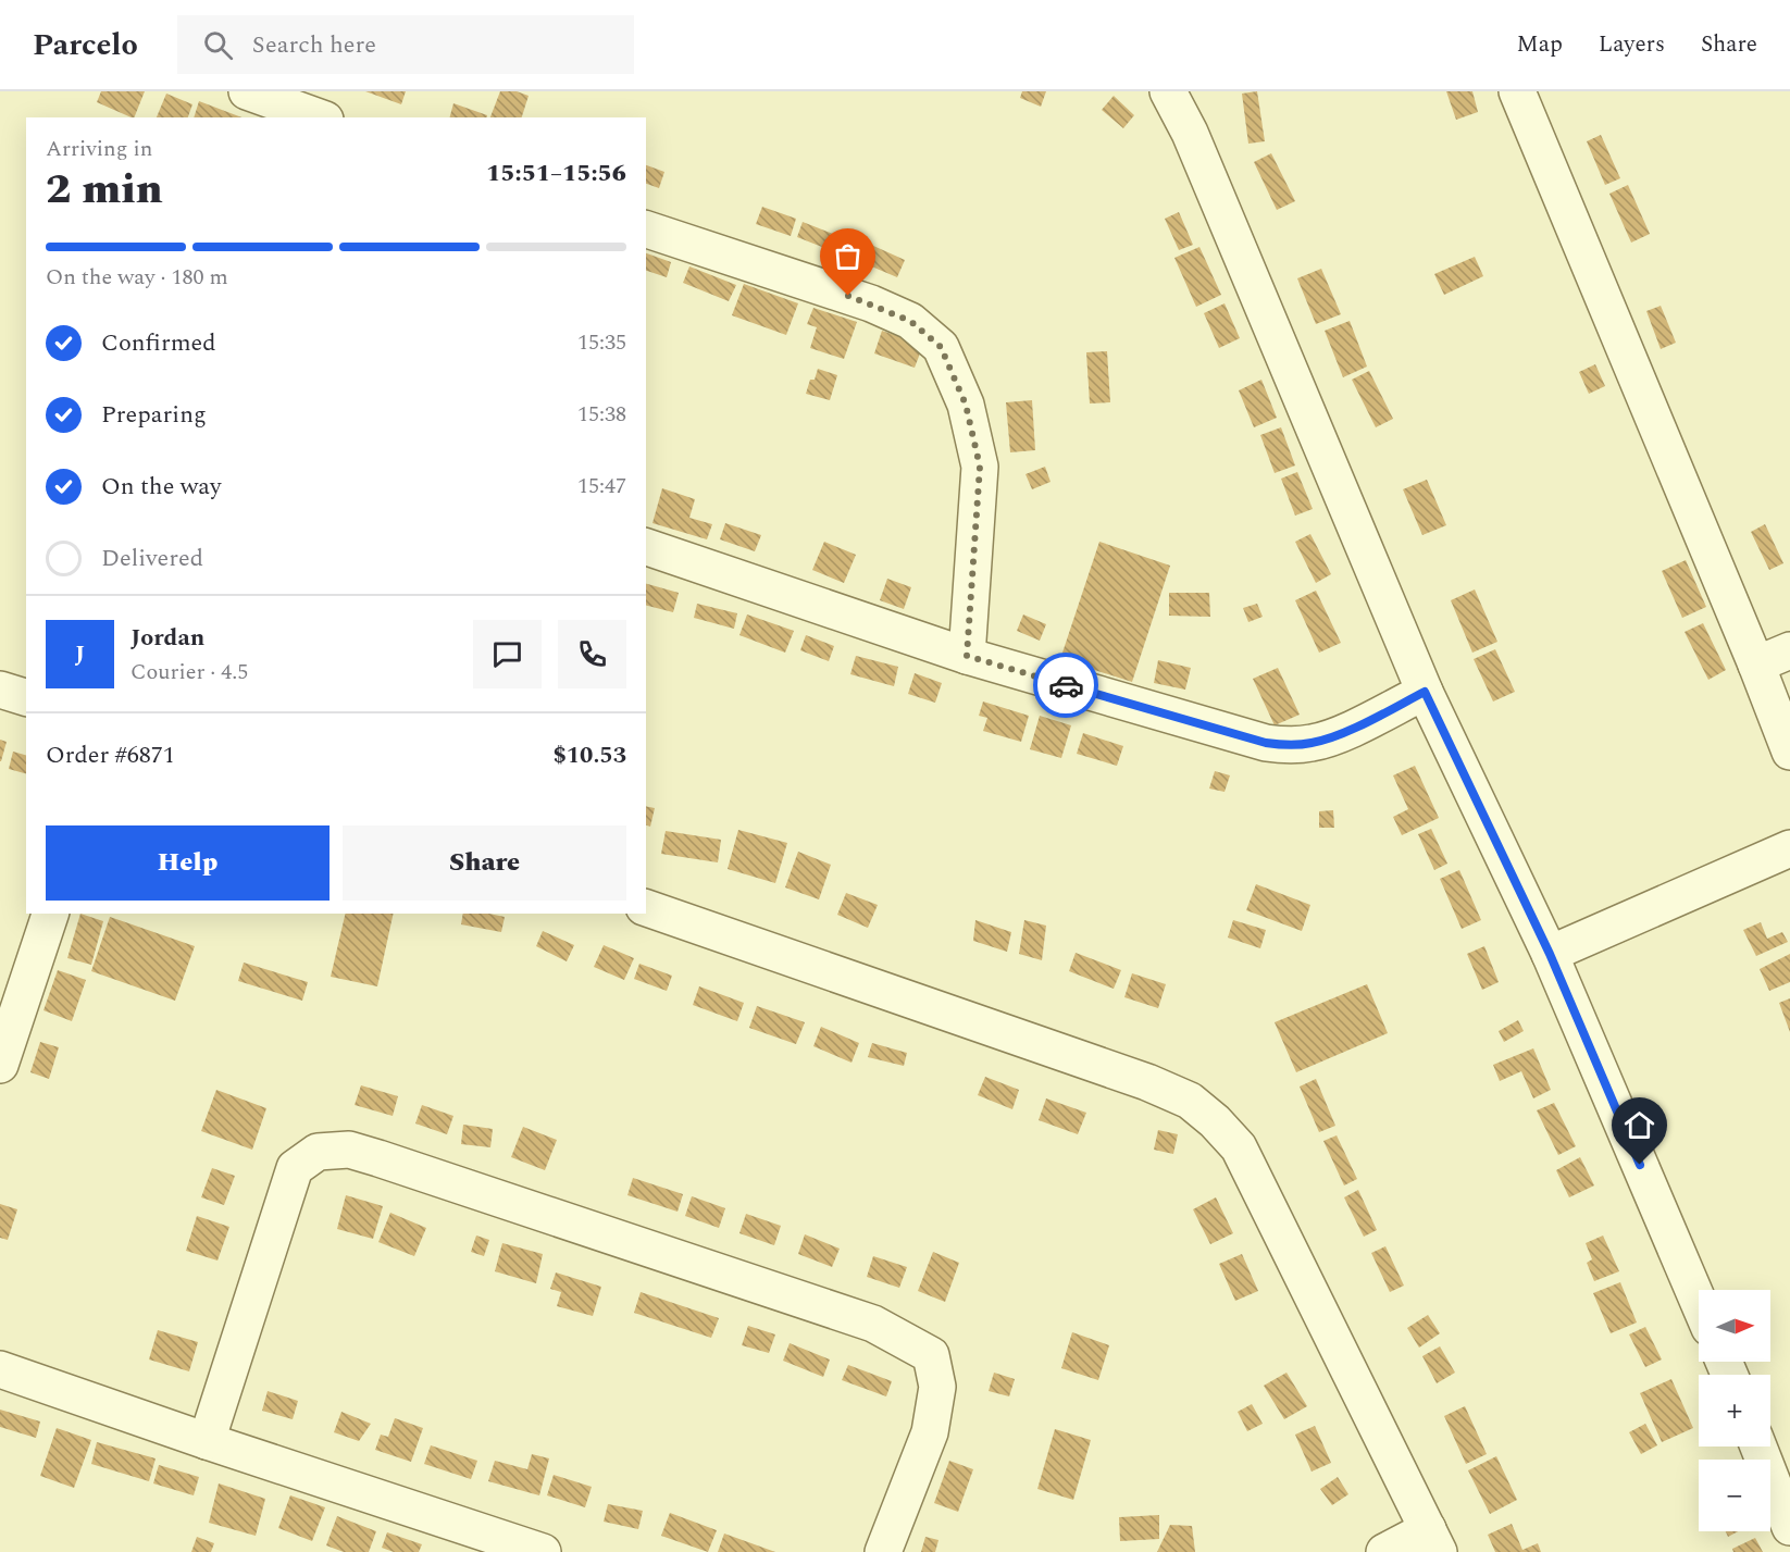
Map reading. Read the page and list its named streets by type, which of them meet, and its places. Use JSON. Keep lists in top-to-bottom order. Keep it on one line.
{"north":"right","page":{"header":"Parcelo","search":"Search here","nav":["Map","Layers","Share"],"heading":["2 min","Arriving in","15:51–15:56"],"panel":["Jordan","Courier · 4.5","Order #6871","$10.53"],"bar":"On the way · 180 m","list":[["Confirmed","15:35"],["Preparing","15:38"],["On the way","15:47"],"Delivered"],"round":"J","buttons":["Help","Share"],"map_buttons":["+","−"]}}
